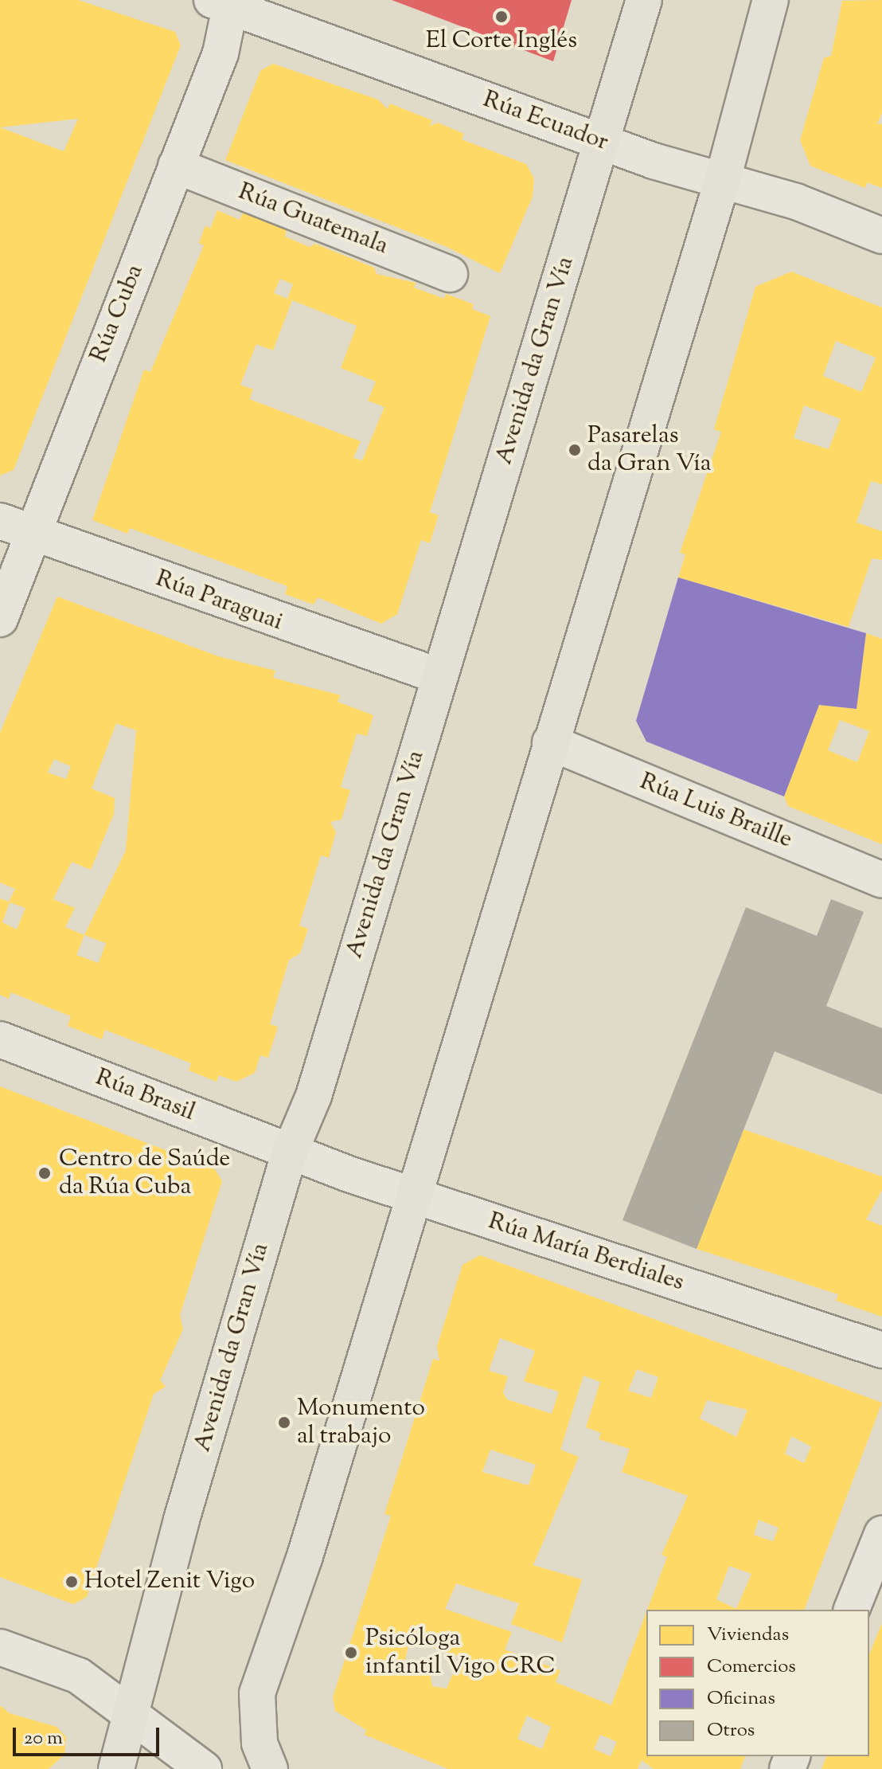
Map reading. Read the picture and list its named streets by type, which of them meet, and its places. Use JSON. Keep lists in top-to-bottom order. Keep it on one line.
{"streets":{"main road":["Avenida da Gran Vía"],"street":["Rúa Ecuador","Rúa Guatemala","Rúa Cuba","Rúa Paraguai","Rúa Luis Braille","Rúa Brasil","Rúa María Berdiales"]},"crossings":[["Rúa Ecuador","Rúa Cuba"],["Rúa Ecuador","Avenida da Gran Vía"],["Rúa Guatemala","Rúa Cuba"],["Rúa Cuba","Rúa Paraguai"],["Avenida da Gran Vía","Rúa Paraguai"],["Avenida da Gran Vía","Rúa Brasil"],["Avenida da Gran Vía","Rúa María Berdiales"],["Rúa Brasil","Rúa María Berdiales"]],"places":["El Corte Inglés","Pasarelas da Gran Vía","Centro de Saúde da Rúa Cuba","Monumento al trabajo","Hotel Zenit Vigo","Psicóloga infantil Vigo CRC"],"legend":["Viviendas","Comercios","Oficinas","Otros"],"scale_bar":"20 m"}
